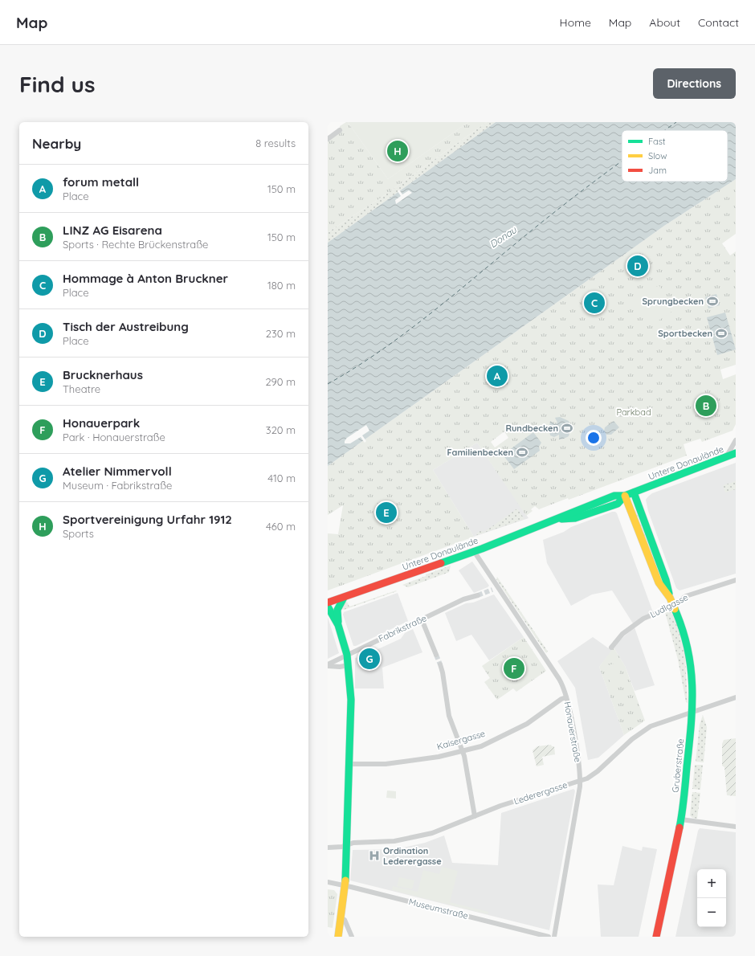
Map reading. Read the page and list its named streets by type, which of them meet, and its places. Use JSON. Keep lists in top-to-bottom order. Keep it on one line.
{"streets":{"main road":["Untere Donaulände","Gruberstraße"],"street":["Ludlgasse","Fabrikstraße","Honauerstraße","Kaisergasse","Lederergasse","Museumstraße"]},"crossings":[["Untere Donaulände","Honauerstraße"],["Untere Donaulände","Gruberstraße"],["Ludlgasse","Gruberstraße"],["Honauerstraße","Kaisergasse"],["Honauerstraße","Lederergasse"],["Gruberstraße","Lederergasse"]],"water":["Donau"],"parks":["Parkbad"],"places":{"sports":["Sprungbecken","Sportbecken","Rundbecken","Familienbecken"],"hospital":["Ordination Lederergasse"]},"legend":["Fast","Slow","Jam"],"page":{"header":"Map","nav":["Home","Map","About","Contact"],"buttons":"Directions","title":"Find us","heading":["Nearby","8 results"],"pins":["H","D","C","A","B","E","G","F"],"list":[{"mark":"A","name":"forum metall","note":"Place","value":"150 m"},{"mark":"B","name":"LINZ AG Eisarena","note":"Sports · Rechte Brückenstraße","value":"150 m"},{"mark":"C","name":"Hommage à Anton Bruckner","note":"Place","value":"180 m"},{"mark":"D","name":"Tisch der Austreibung","note":"Place","value":"230 m"},{"mark":"E","name":"Brucknerhaus","note":"Theatre","value":"290 m"},{"mark":"F","name":"Honauerpark","note":"Park · Honauerstraße","value":"320 m"},{"mark":"G","name":"Atelier Nimmervoll","note":"Museum · Fabrikstraße","value":"410 m"},{"mark":"H","name":"Sportvereinigung Urfahr 1912","note":"Sports","value":"460 m"}],"map_buttons":["+","−"]}}
